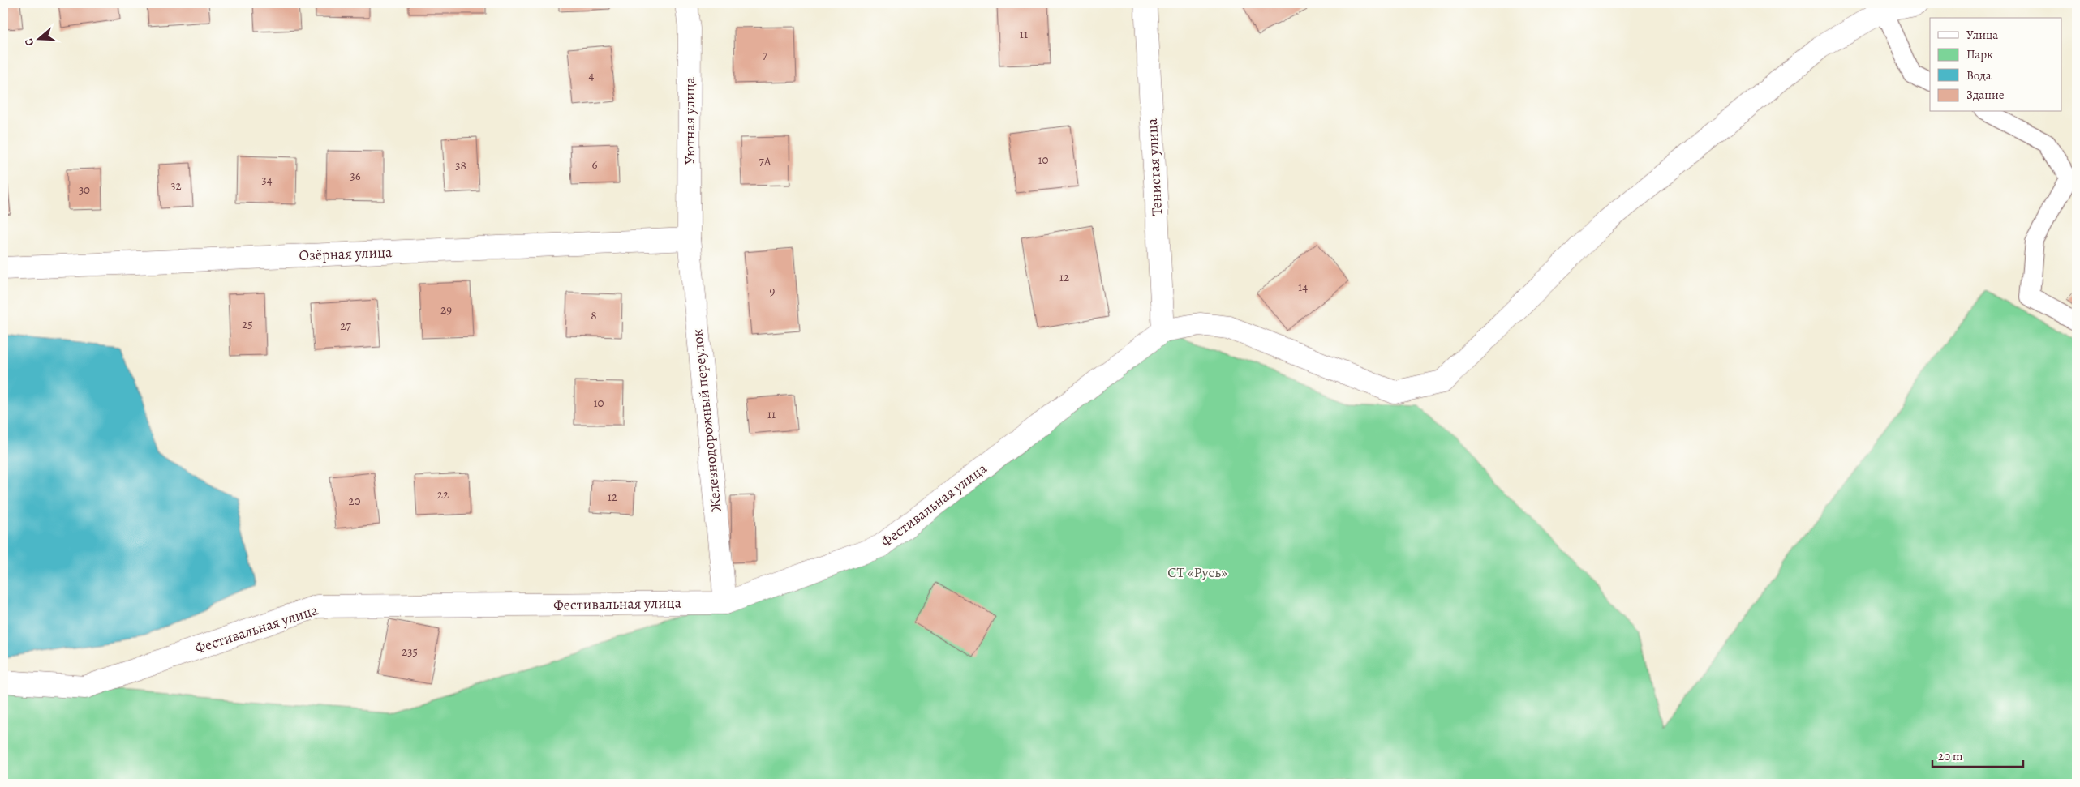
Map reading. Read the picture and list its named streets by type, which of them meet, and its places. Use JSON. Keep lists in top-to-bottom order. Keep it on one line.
{"streets":{"street":["Уютная улица","Тенистая улица","Озёрная улица","Железнодорожный переулок","Фестивальная улица"]},"crossings":[["Уютная улица","Озёрная улица"],["Уютная улица","Железнодорожный переулок"],["Тенистая улица","Фестивальная улица"],["Озёрная улица","Железнодорожный переулок"],["Железнодорожный переулок","Фестивальная улица"]],"parks":["СТ «Русь»"],"house_numbers":["11","7","4","10","7А","6","38","36","34","32","30","12","14","9","29","8","25","27","10","11","22","12","20","235"],"legend":["Улица","Парк","Вода","Здание"],"scale_bar":"20 m","north":"left"}
